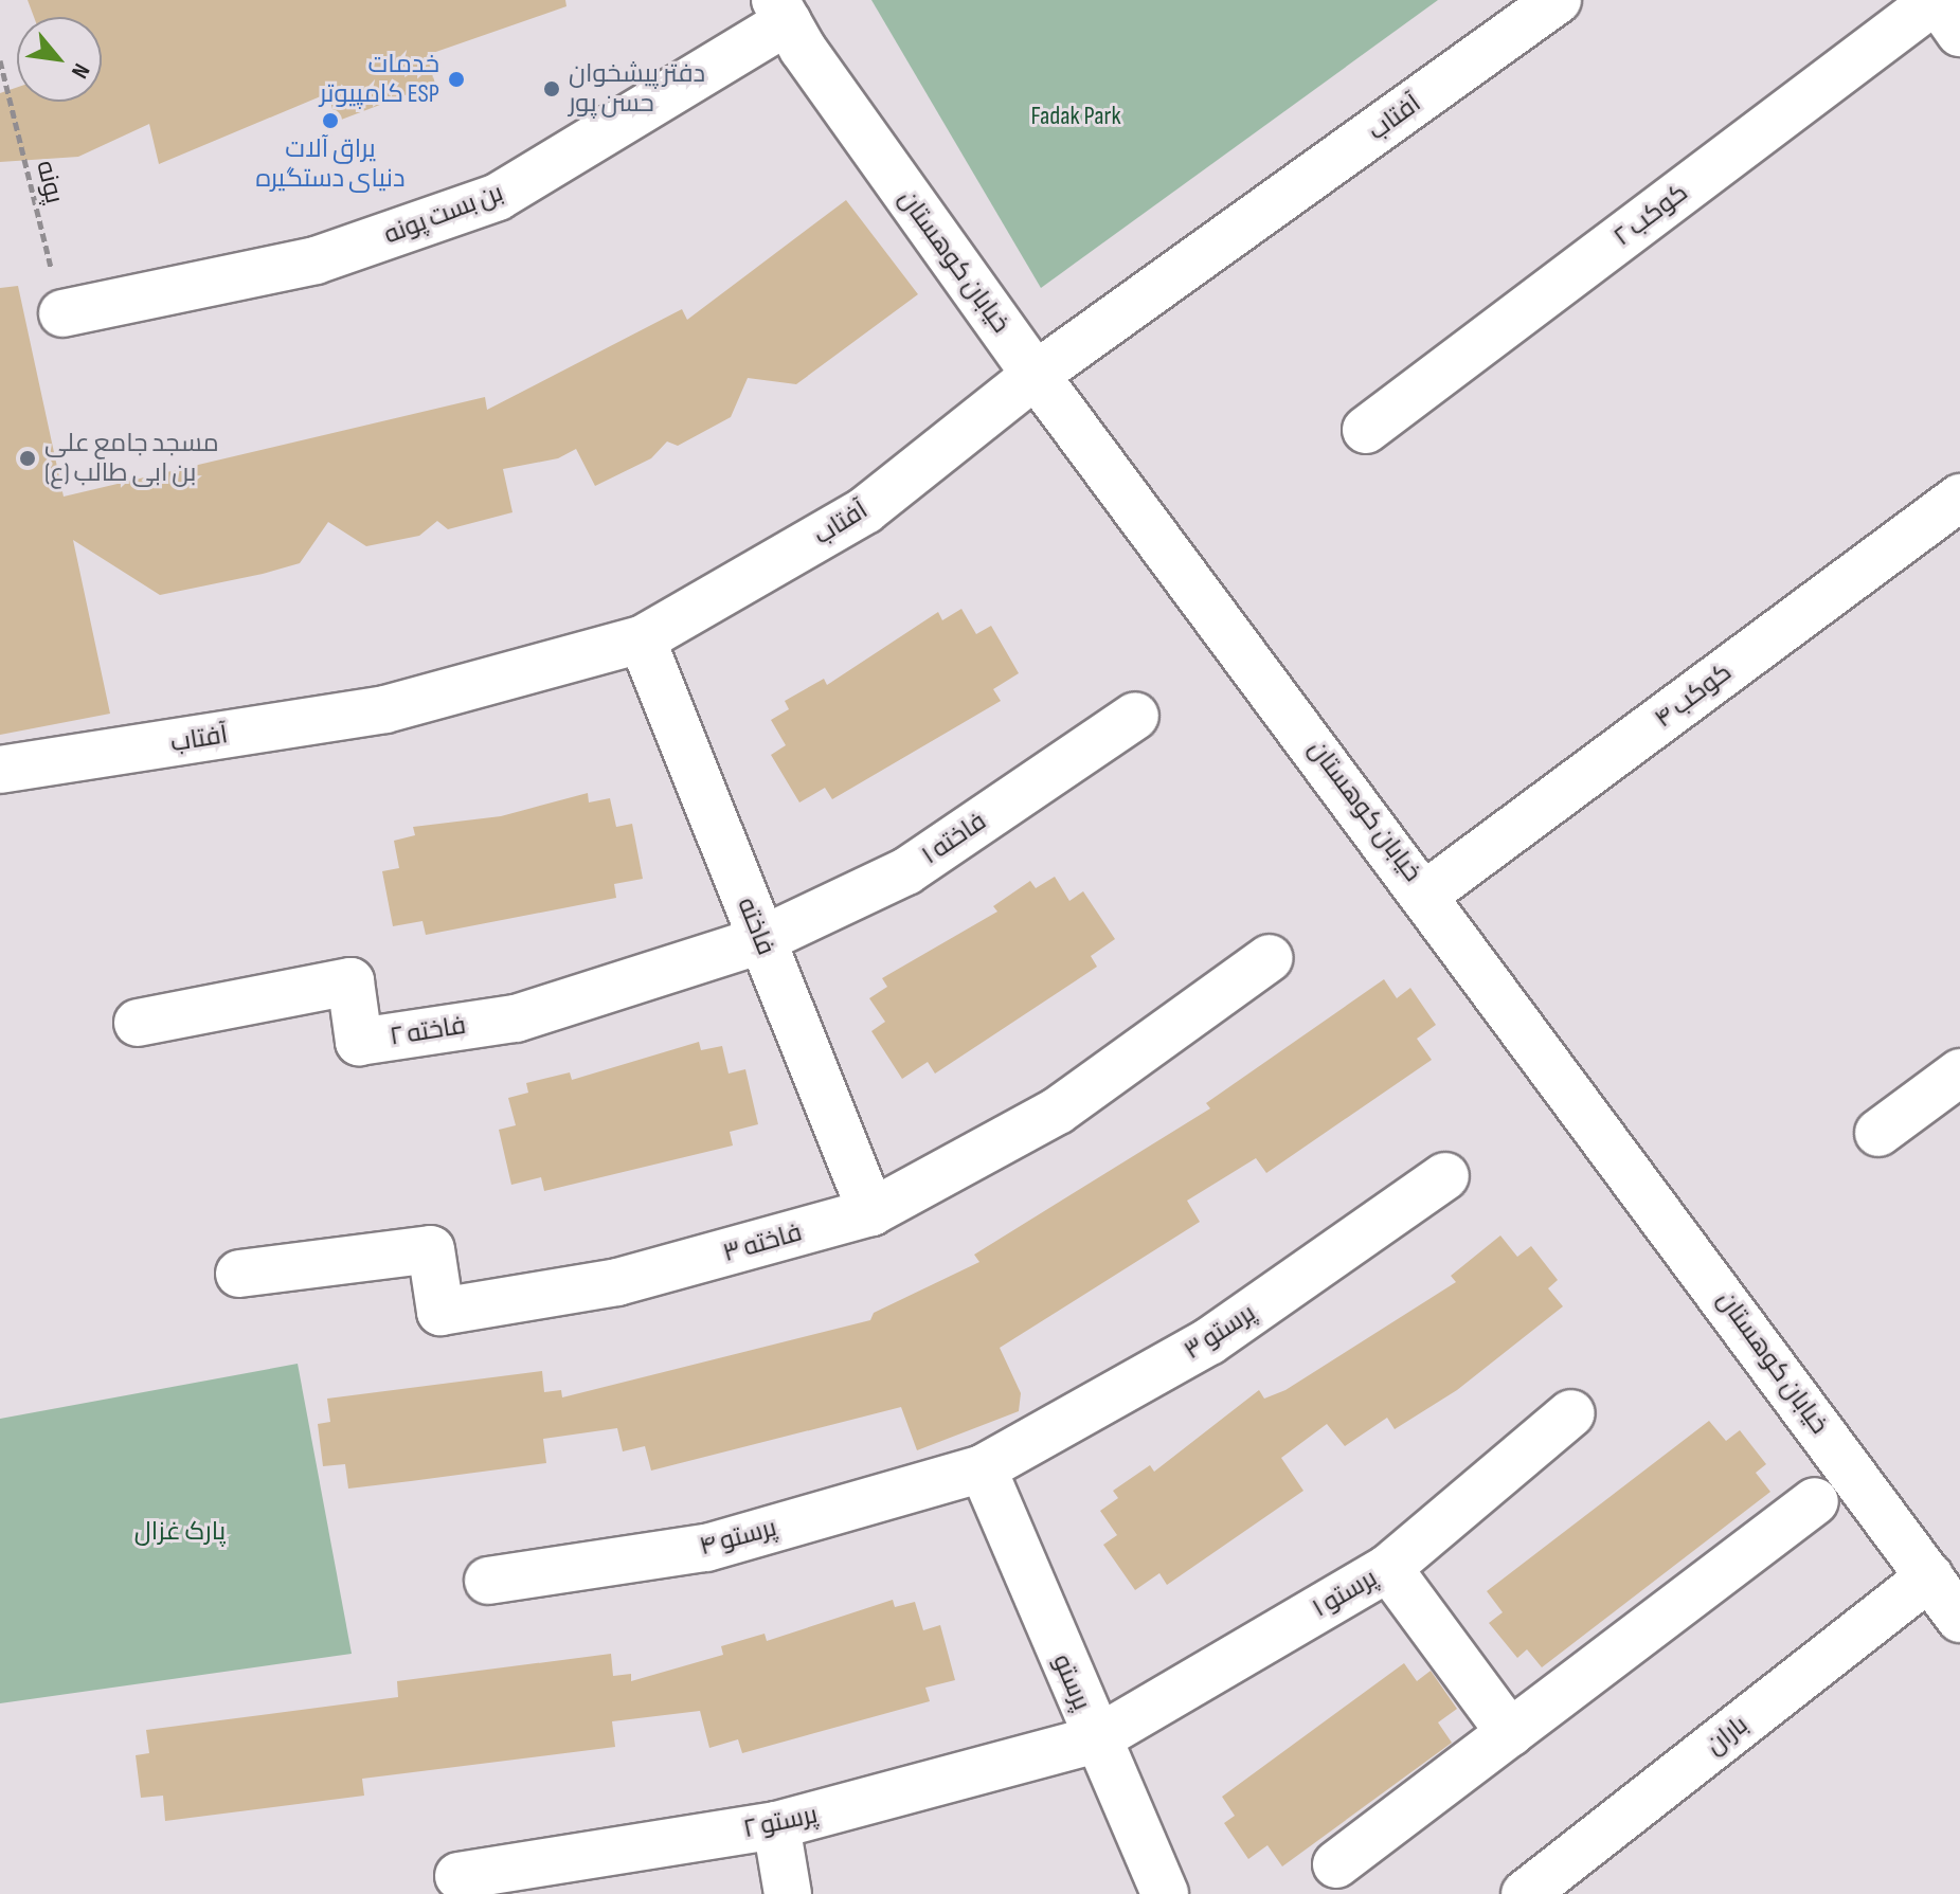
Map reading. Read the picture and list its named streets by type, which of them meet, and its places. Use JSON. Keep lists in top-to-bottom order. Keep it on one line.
{"streets":{"street":["آفتاب","بن بست پونه","کوکب ۲","خیابان کوهستان","کوکب ۴","فاخته ۱","فاخته","فاخته ۲","فاخته ۳","پرستو ۳","پرستو ۴","پرستو ۱","پرستو","باران","پرستو ۲"],"path":["پونه"]},"crossings":[["آفتاب","خیابان کوهستان"],["آفتاب","فاخته"],["پونه","بن بست پونه"],["بن بست پونه","خیابان کوهستان"],["خیابان کوهستان","کوکب ۴"],["خیابان کوهستان","باران"],["فاخته ۱","فاخته"],["فاخته ۱","فاخته ۲"],["فاخته","فاخته ۲"],["فاخته","فاخته ۳"],["پرستو ۳","پرستو ۴"],["پرستو ۳","پرستو"],["پرستو ۴","پرستو"],["پرستو ۱","پرستو"],["پرستو ۱","پرستو ۲"],["پرستو","پرستو ۲"]],"parks":["Fadak Park","پارک غزال"],"places":["خدمات کامپیوتر ESP","دفتر پیشخوان حسن پور","یراق آلات دنیای دستگیره","مسجد جامع علی بن ابی طالب (ع)"],"north":"bottom right"}
